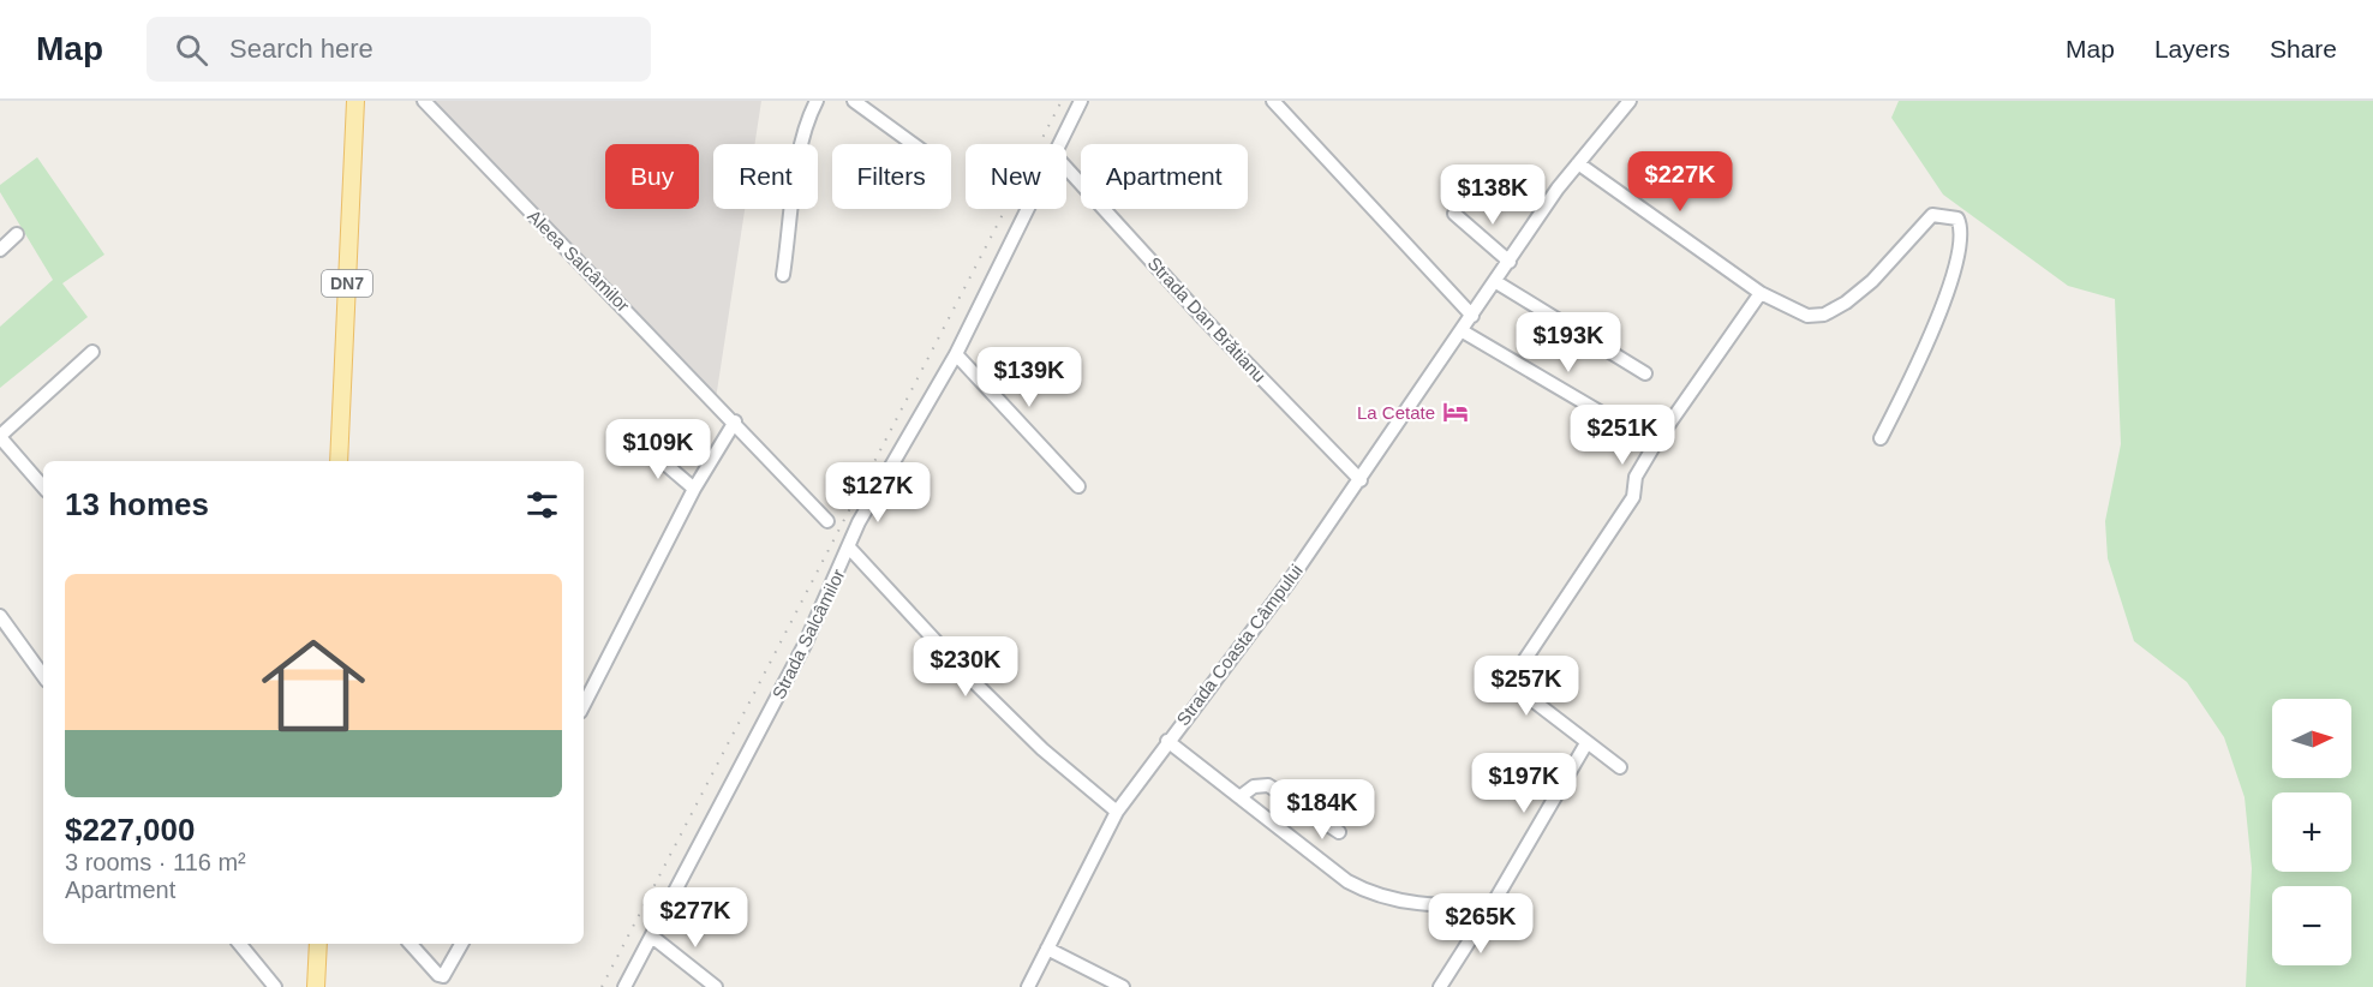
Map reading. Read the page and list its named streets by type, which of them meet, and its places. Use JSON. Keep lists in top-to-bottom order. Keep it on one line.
{"streets":{"main road":["DN7"],"street":["Aleea Salcâmilor","Strada Dan Brătianu","Strada Salcâmilor","Strada Coasta Câmpului"]},"crossings":[["Strada Dan Brătianu","Strada Coasta Câmpului"]],"places":{"hotel":["La Cetate"]},"north":"right","page":{"header":"Map","search":"Search here","nav":["Map","Layers","Share"],"chip":["Buy","Rent","Filters","New","Apartment"],"price":["$227K","$138K","$193K","$139K","$251K","$109K","$127K","$230K","$257K","$197K","$184K","$277K","$265K"],"heading":"13 homes","list":[{"name":"$227,000","note":"3 rooms · 116 m² · Apartment"}],"map_buttons":["+","−"]}}
